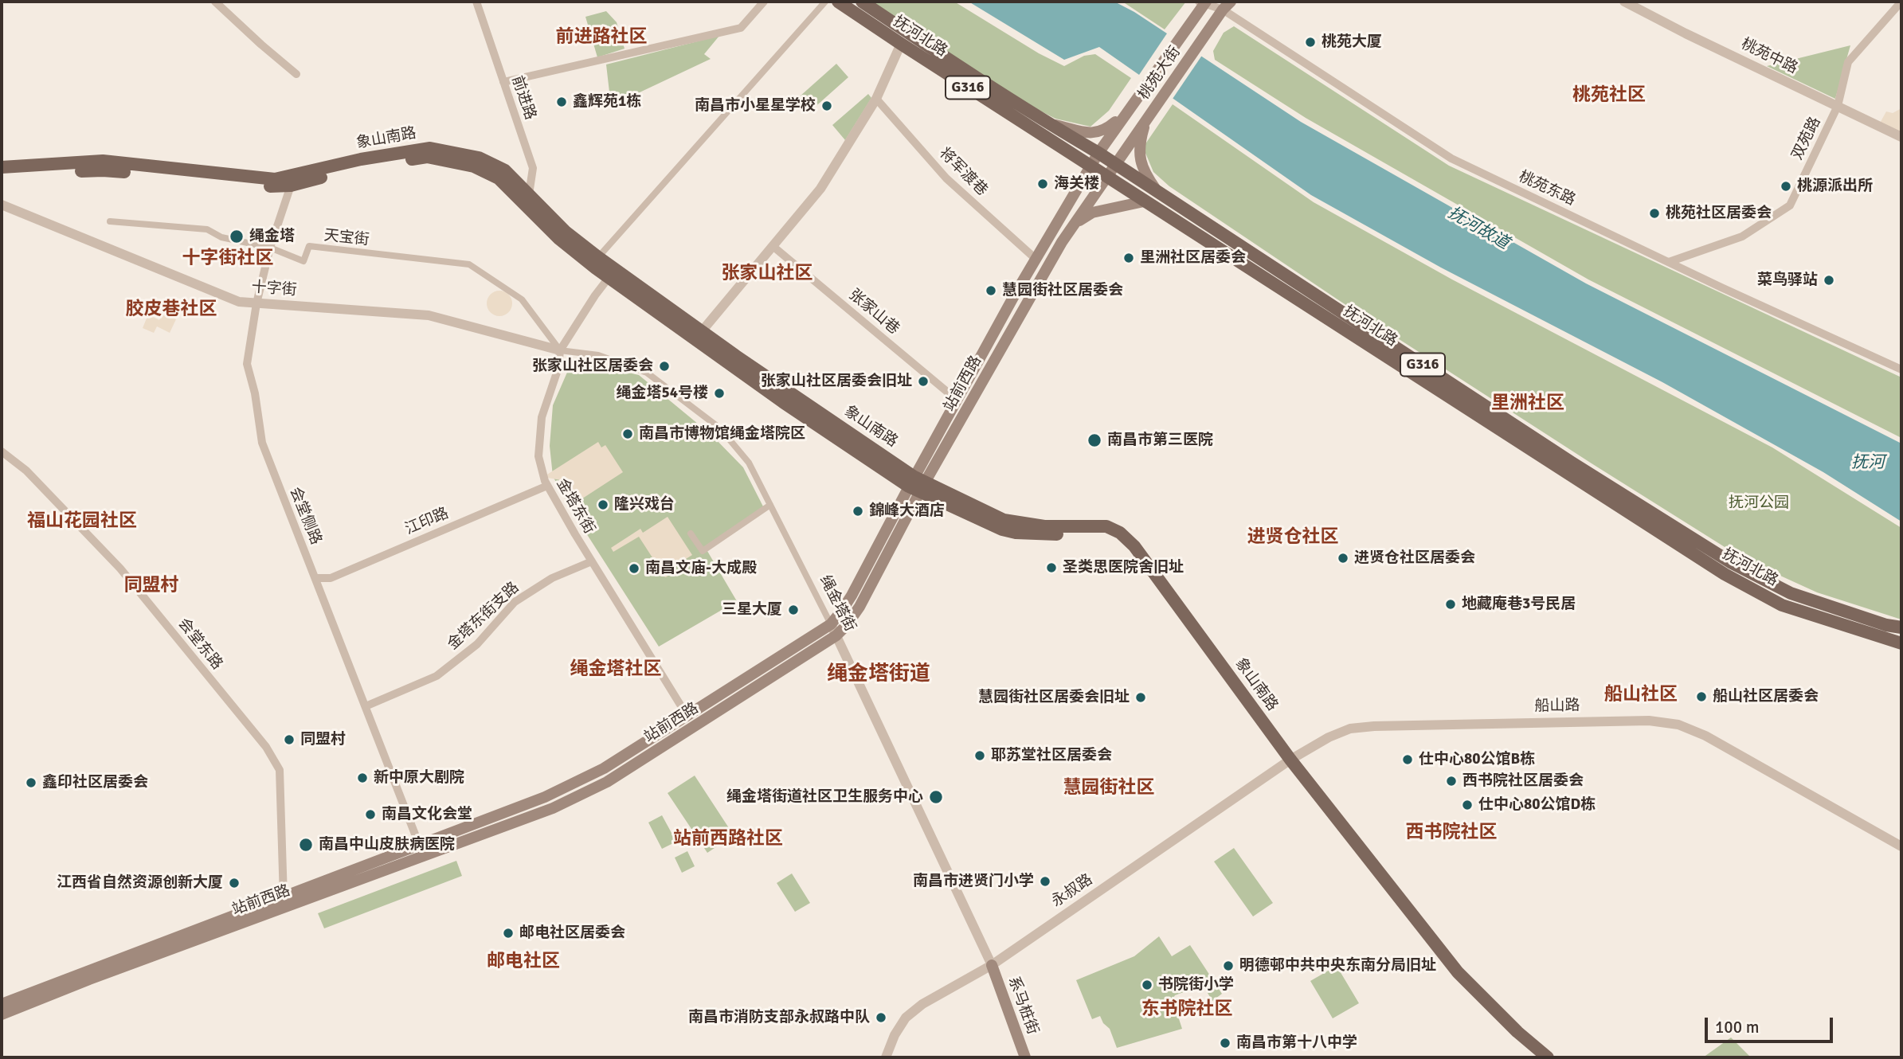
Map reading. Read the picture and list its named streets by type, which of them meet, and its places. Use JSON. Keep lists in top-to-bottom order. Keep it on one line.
{"streets":{"main road":["抚河北路","桃苑大街","G316","象山南路","站前西路","系马桩街"],"street":["桃苑中路","前进路","双苑路","将军渡巷","桃苑东路","天宝街","十字街","张家山巷","金塔东街","会堂侧路","江印路","绳金塔街","金塔东街支路","会堂东路","船山路","永叔路"]},"crossings":[["抚河北路","桃苑大街"],["抚河北路","站前西路"],["桃苑中路","双苑路"],["桃苑大街","桃苑东路"],["桃苑大街","站前西路"],["前进路","象山南路"],["象山南路","站前西路"],["象山南路","金塔东街"],["象山南路","会堂侧路"],["象山南路","船山路"],["象山南路","永叔路"],["双苑路","桃苑东路"],["将军渡巷","站前西路"],["天宝街","十字街"],["天宝街","金塔东街"],["天宝街","会堂侧路"],["天宝街","绳金塔街"],["十字街","金塔东街"],["十字街","会堂侧路"],["十字街","绳金塔街"],["张家山巷","站前西路"],["站前西路","金塔东街"],["站前西路","会堂侧路"],["站前西路","绳金塔街"],["站前西路","会堂东路"],["金塔东街","江印路"],["金塔东街","绳金塔街"],["金塔东街","金塔东街支路"],["会堂侧路","江印路"],["会堂侧路","金塔东街支路"],["绳金塔街","永叔路"],["绳金塔街","系马桩街"],["船山路","永叔路"],["永叔路","系马桩街"]],"districts":["前进路社区","桃苑社区","十字街社区","张家山社区","胶皮巷社区","里洲社区","福山花园社区","进贤仓社区","同盟村","绳金塔社区","绳金塔街道","船山社区","慧园街社区","西书院社区","站前西路社区","邮电社区","东书院社区"],"water":["抚河故道","抚河"],"parks":["抚河公园"],"places":["桃苑大厦","鑫辉苑1栋","南昌市小星星学校","海关楼","桃源派出所","桃苑社区居委会","绳金塔","里洲社区居委会","菜鸟驿站","慧园街社区居委会","张家山社区居委会","张家山社区居委会旧址","绳金塔54号楼","南昌市博物馆绳金塔院区","南昌市第三医院","隆兴戏台","錦峰大酒店","进贤仓社区居委会","圣类思医院舍旧址","南昌文庙-大成殿","地藏庵巷3号民居","三星大厦","船山社区居委会","慧园街社区居委会旧址","同盟村","耶苏堂社区居委会","仕中心80公馆B栋","新中原大剧院","西书院社区居委会","鑫印社区居委会","绳金塔街道社区卫生服务中心","仕中心80公馆D栋","南昌文化会堂","南昌中山皮肤病医院","南昌市进贤门小学","江西省自然资源创新大厦","邮电社区居委会","明德邨中共中央东南分局旧址","书院街小学","南昌市消防支部永叔路中队","南昌市第十八中学"],"scale_bar":"100 m"}
